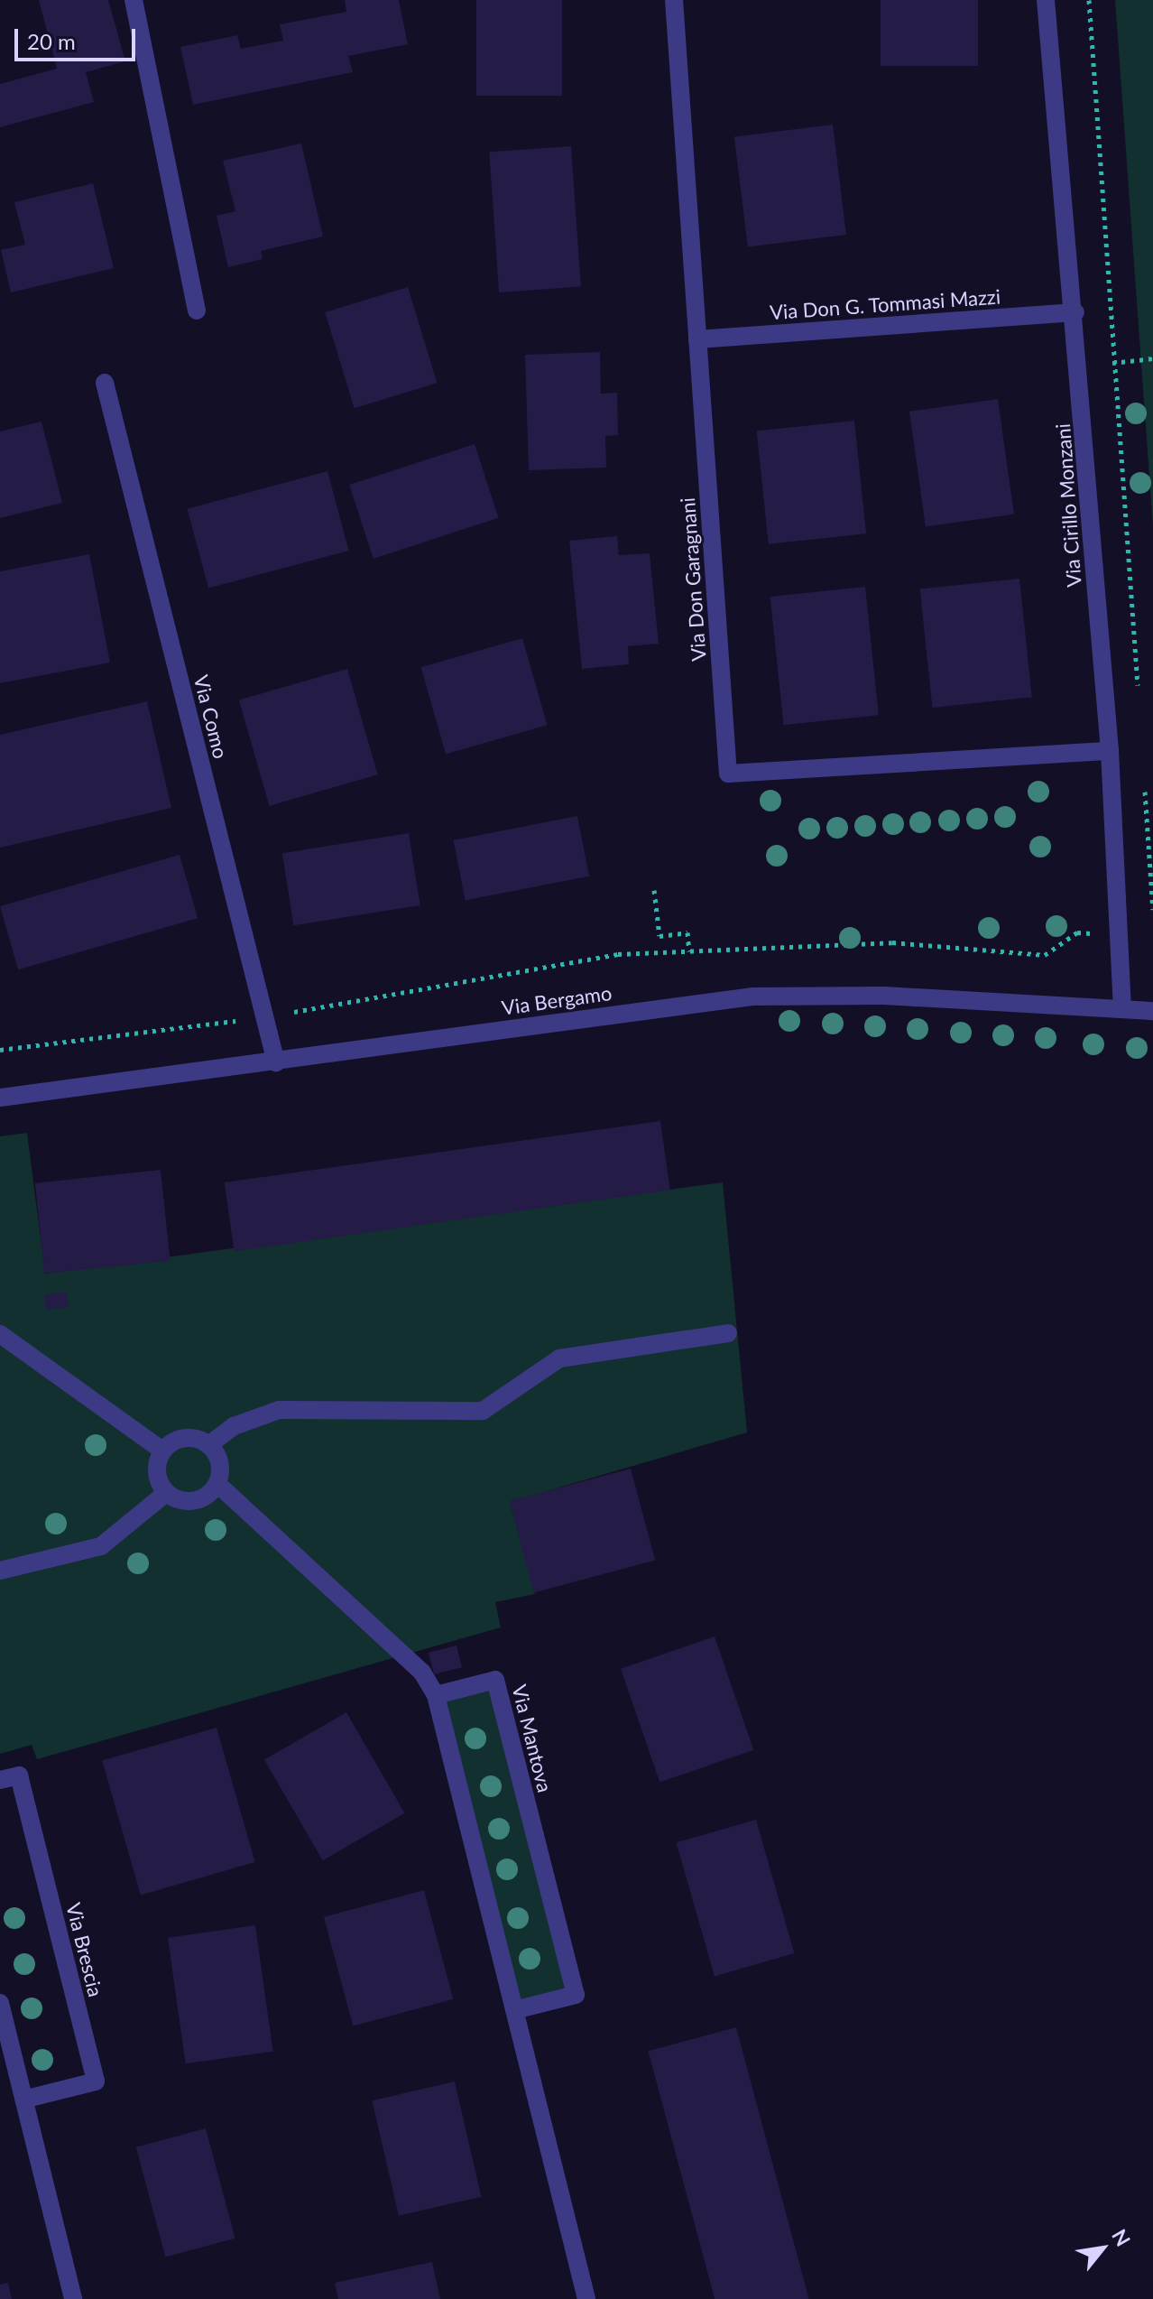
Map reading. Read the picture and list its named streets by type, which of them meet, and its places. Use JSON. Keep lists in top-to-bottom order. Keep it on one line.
{"streets":{"street":["Via Don G. Tommasi Mazzi","Via Cirillo Monzani","Via Don Garagnani","Via Como","Via Bergamo","Via Mantova","Via Brescia"]},"crossings":[["Via Don G. Tommasi Mazzi","Via Cirillo Monzani"],["Via Don G. Tommasi Mazzi","Via Don Garagnani"],["Via Cirillo Monzani","Via Don Garagnani"],["Via Cirillo Monzani","Via Bergamo"],["Via Como","Via Bergamo"]],"scale_bar":"20 m","north":"top right"}
